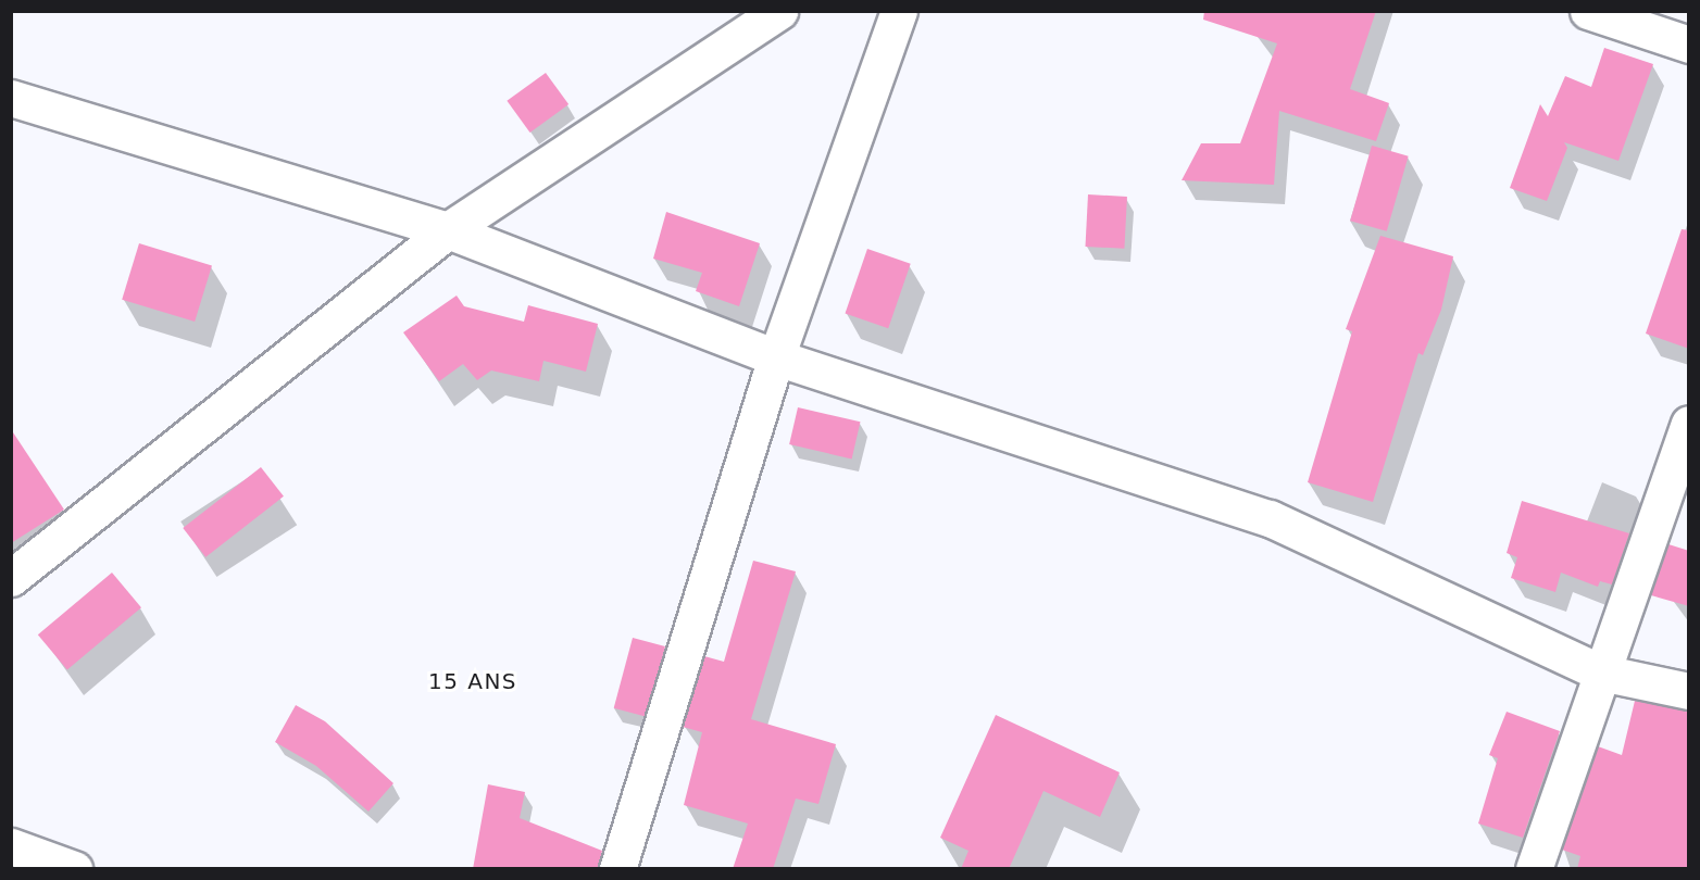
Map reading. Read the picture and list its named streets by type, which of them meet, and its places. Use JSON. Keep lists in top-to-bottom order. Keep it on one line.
{"districts":["15 ANS"]}
